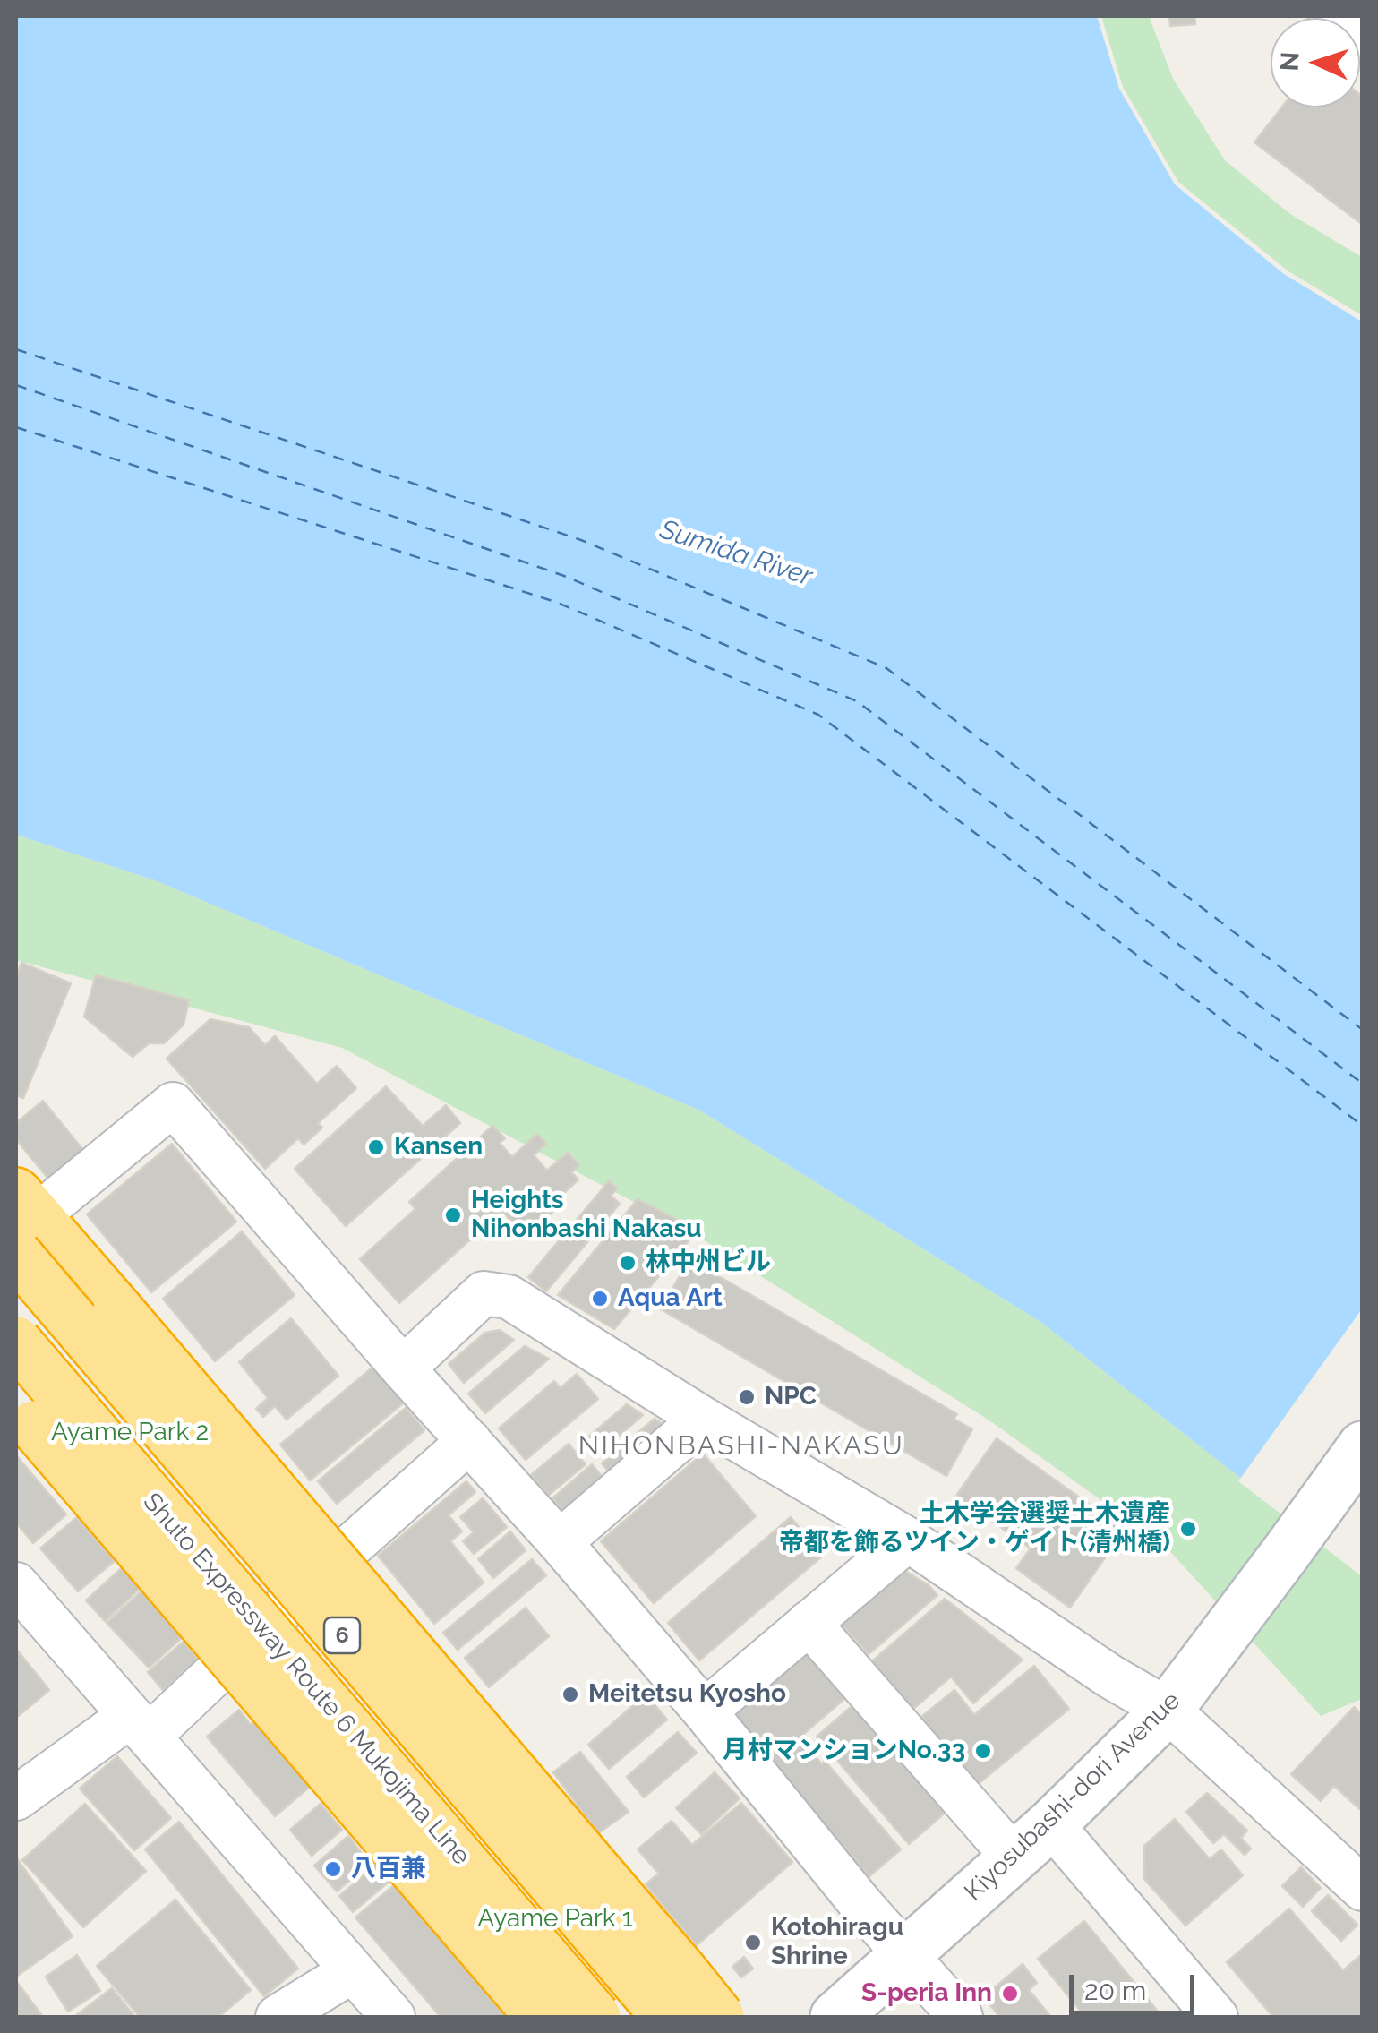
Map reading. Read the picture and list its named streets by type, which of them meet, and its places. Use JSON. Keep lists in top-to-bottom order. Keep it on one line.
{"streets":{"highway":["6","Shuto Expressway Route 6 Mukojima Line"],"main road":["Kiyosubashi-dori Avenue"]},"districts":["NIHONBASHI-NAKASU"],"water":["Sumida River"],"parks":["Ayame Park 2","Ayame Park 1"],"places":["Kansen","Heights Nihonbashi Nakasu","林中州ビル","Aqua Art","NPC","土木学会選奨土木遺産 帝都を飾るツイン・ゲイト(清州橋)","Meitetsu Kyosho","月村マンションNo.33","八百兼","Kotohiragu Shrine","S-peria Inn"],"scale_bar":"20 m","north":"left"}
